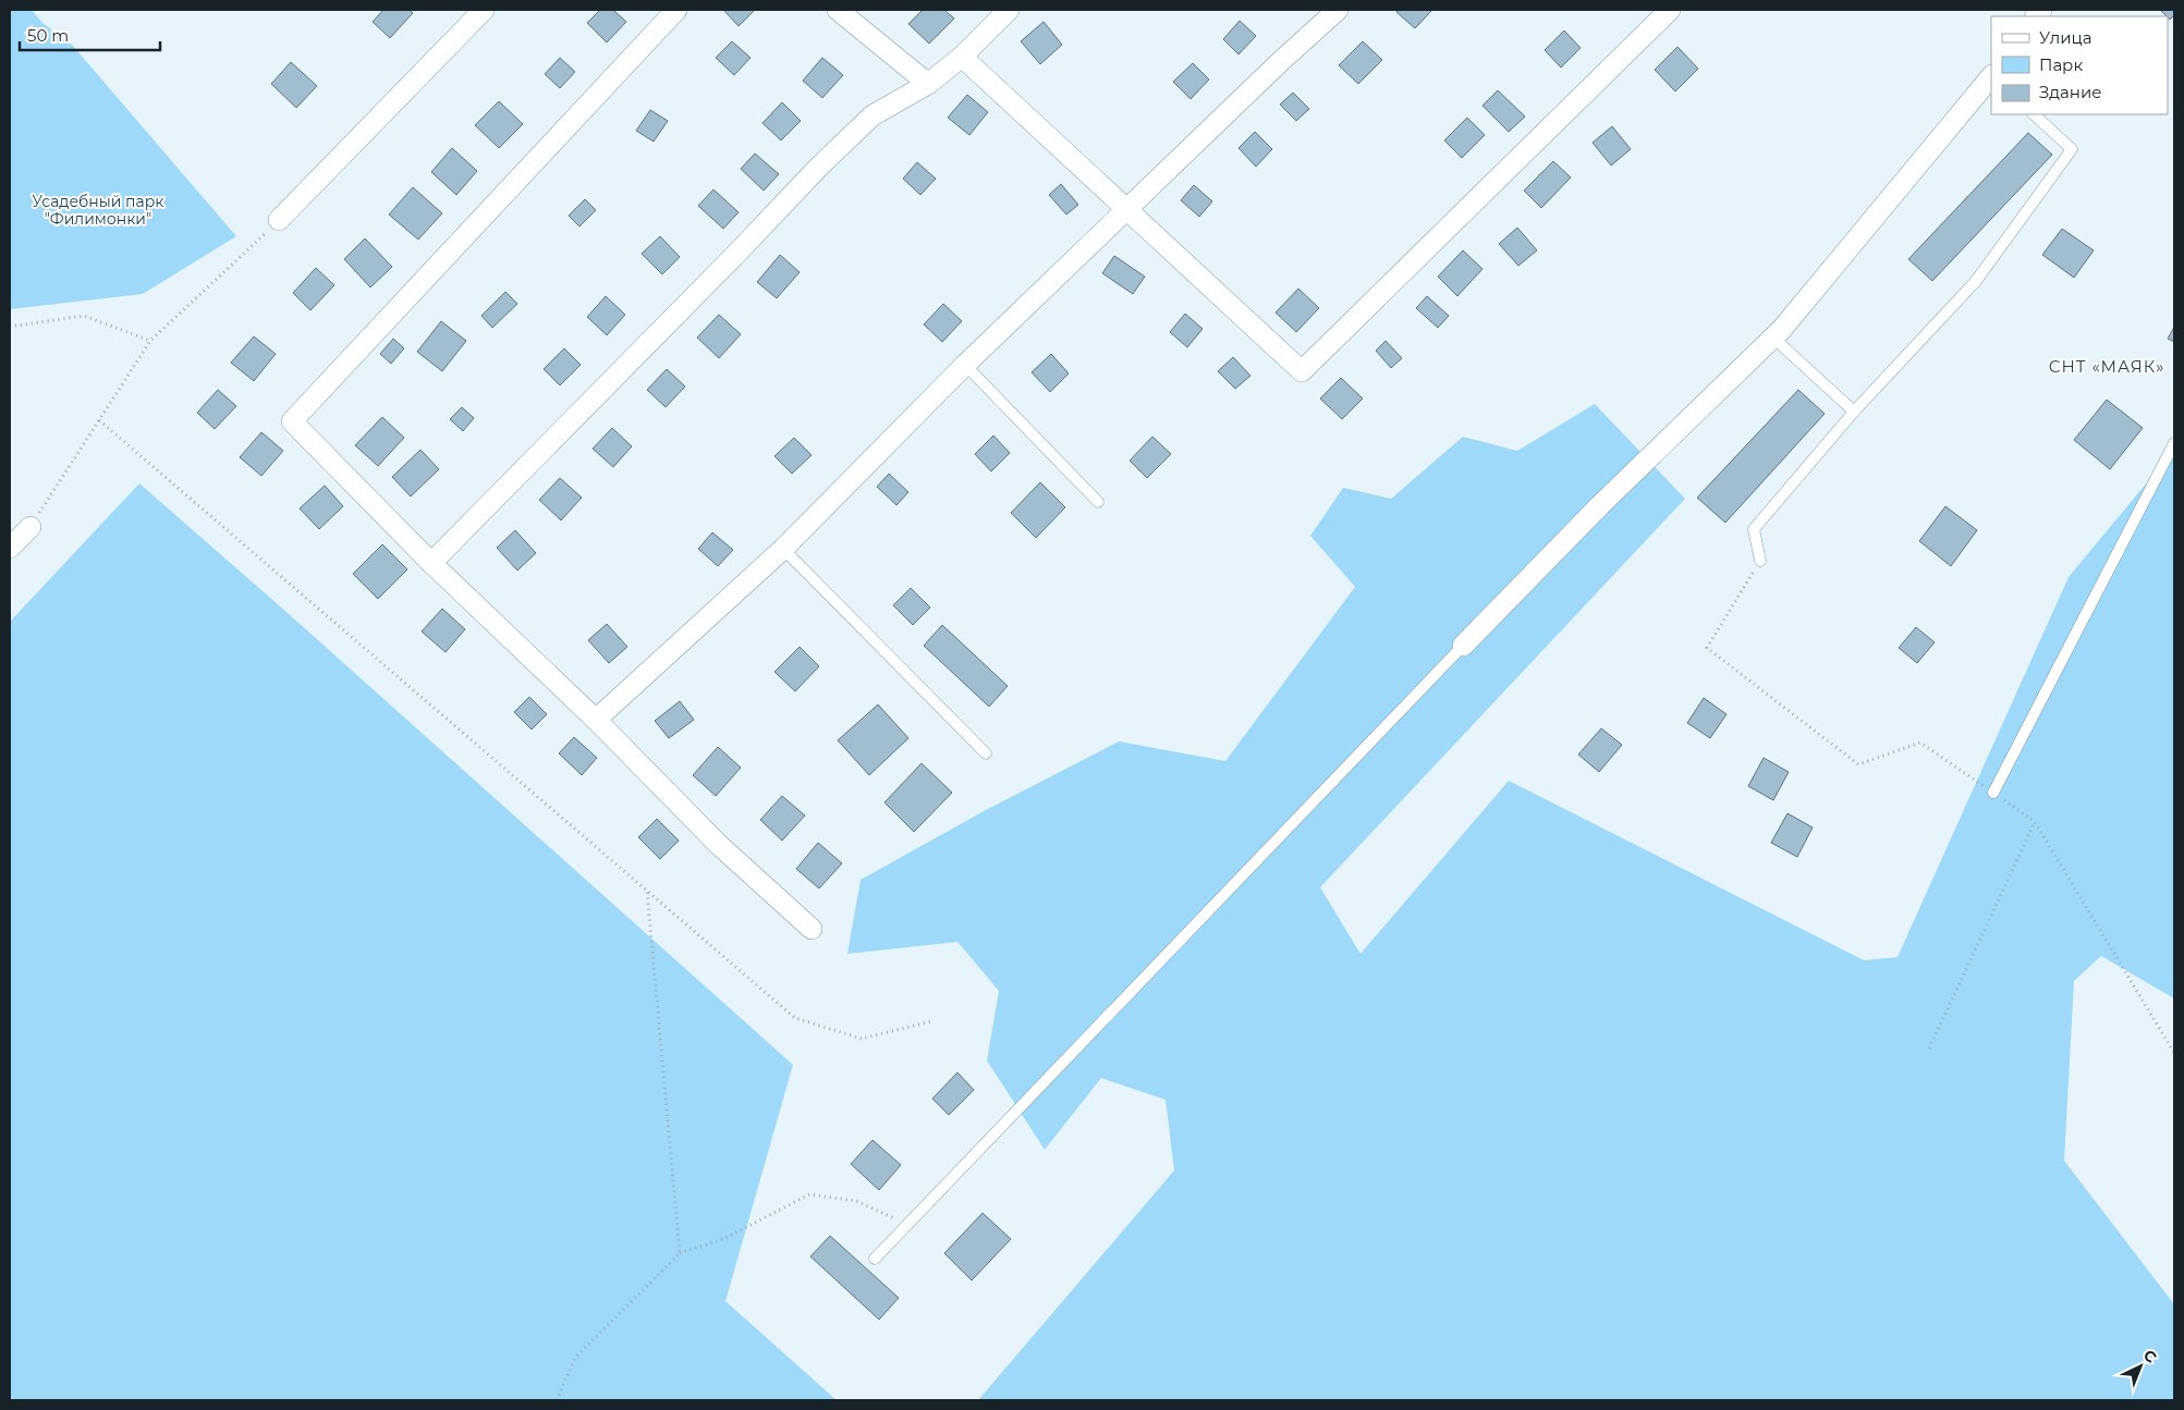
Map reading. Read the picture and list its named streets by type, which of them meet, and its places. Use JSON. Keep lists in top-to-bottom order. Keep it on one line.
{"districts":["СНТ «МАЯК»"],"parks":["Усадебный парк \"Филимонки\""],"legend":["Улица","Парк","Здание"],"scale_bar":"50 m","north":"top right"}
